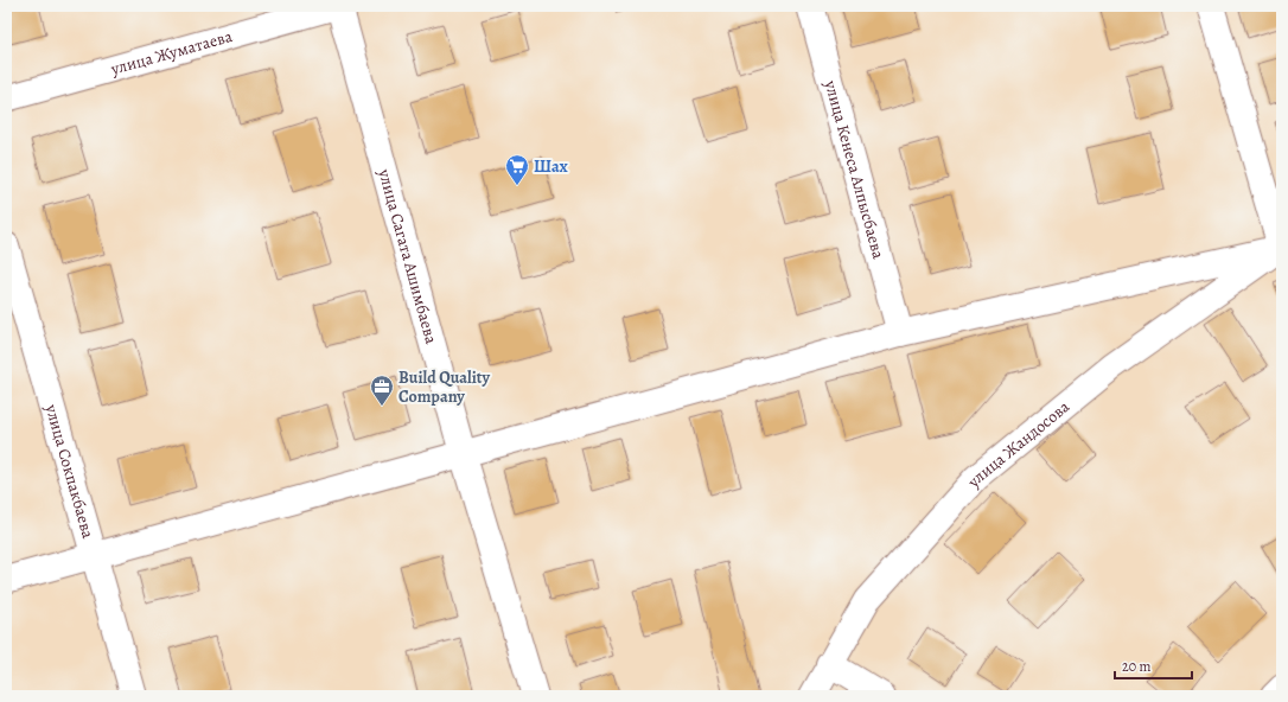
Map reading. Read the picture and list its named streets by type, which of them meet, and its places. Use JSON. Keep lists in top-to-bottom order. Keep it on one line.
{"streets":{"street":["улица Жуматаева","улица Кенеса Алпысбаева","улица Сагата Ашимбаева","улица Жандосова","улица Сокпакбаева"]},"crossings":[["улица Жуматаева","улица Сагата Ашимбаева"]],"places":{"supermarket":["Шах"],"office":["Build Quality Company"]},"scale_bar":"20 m"}
